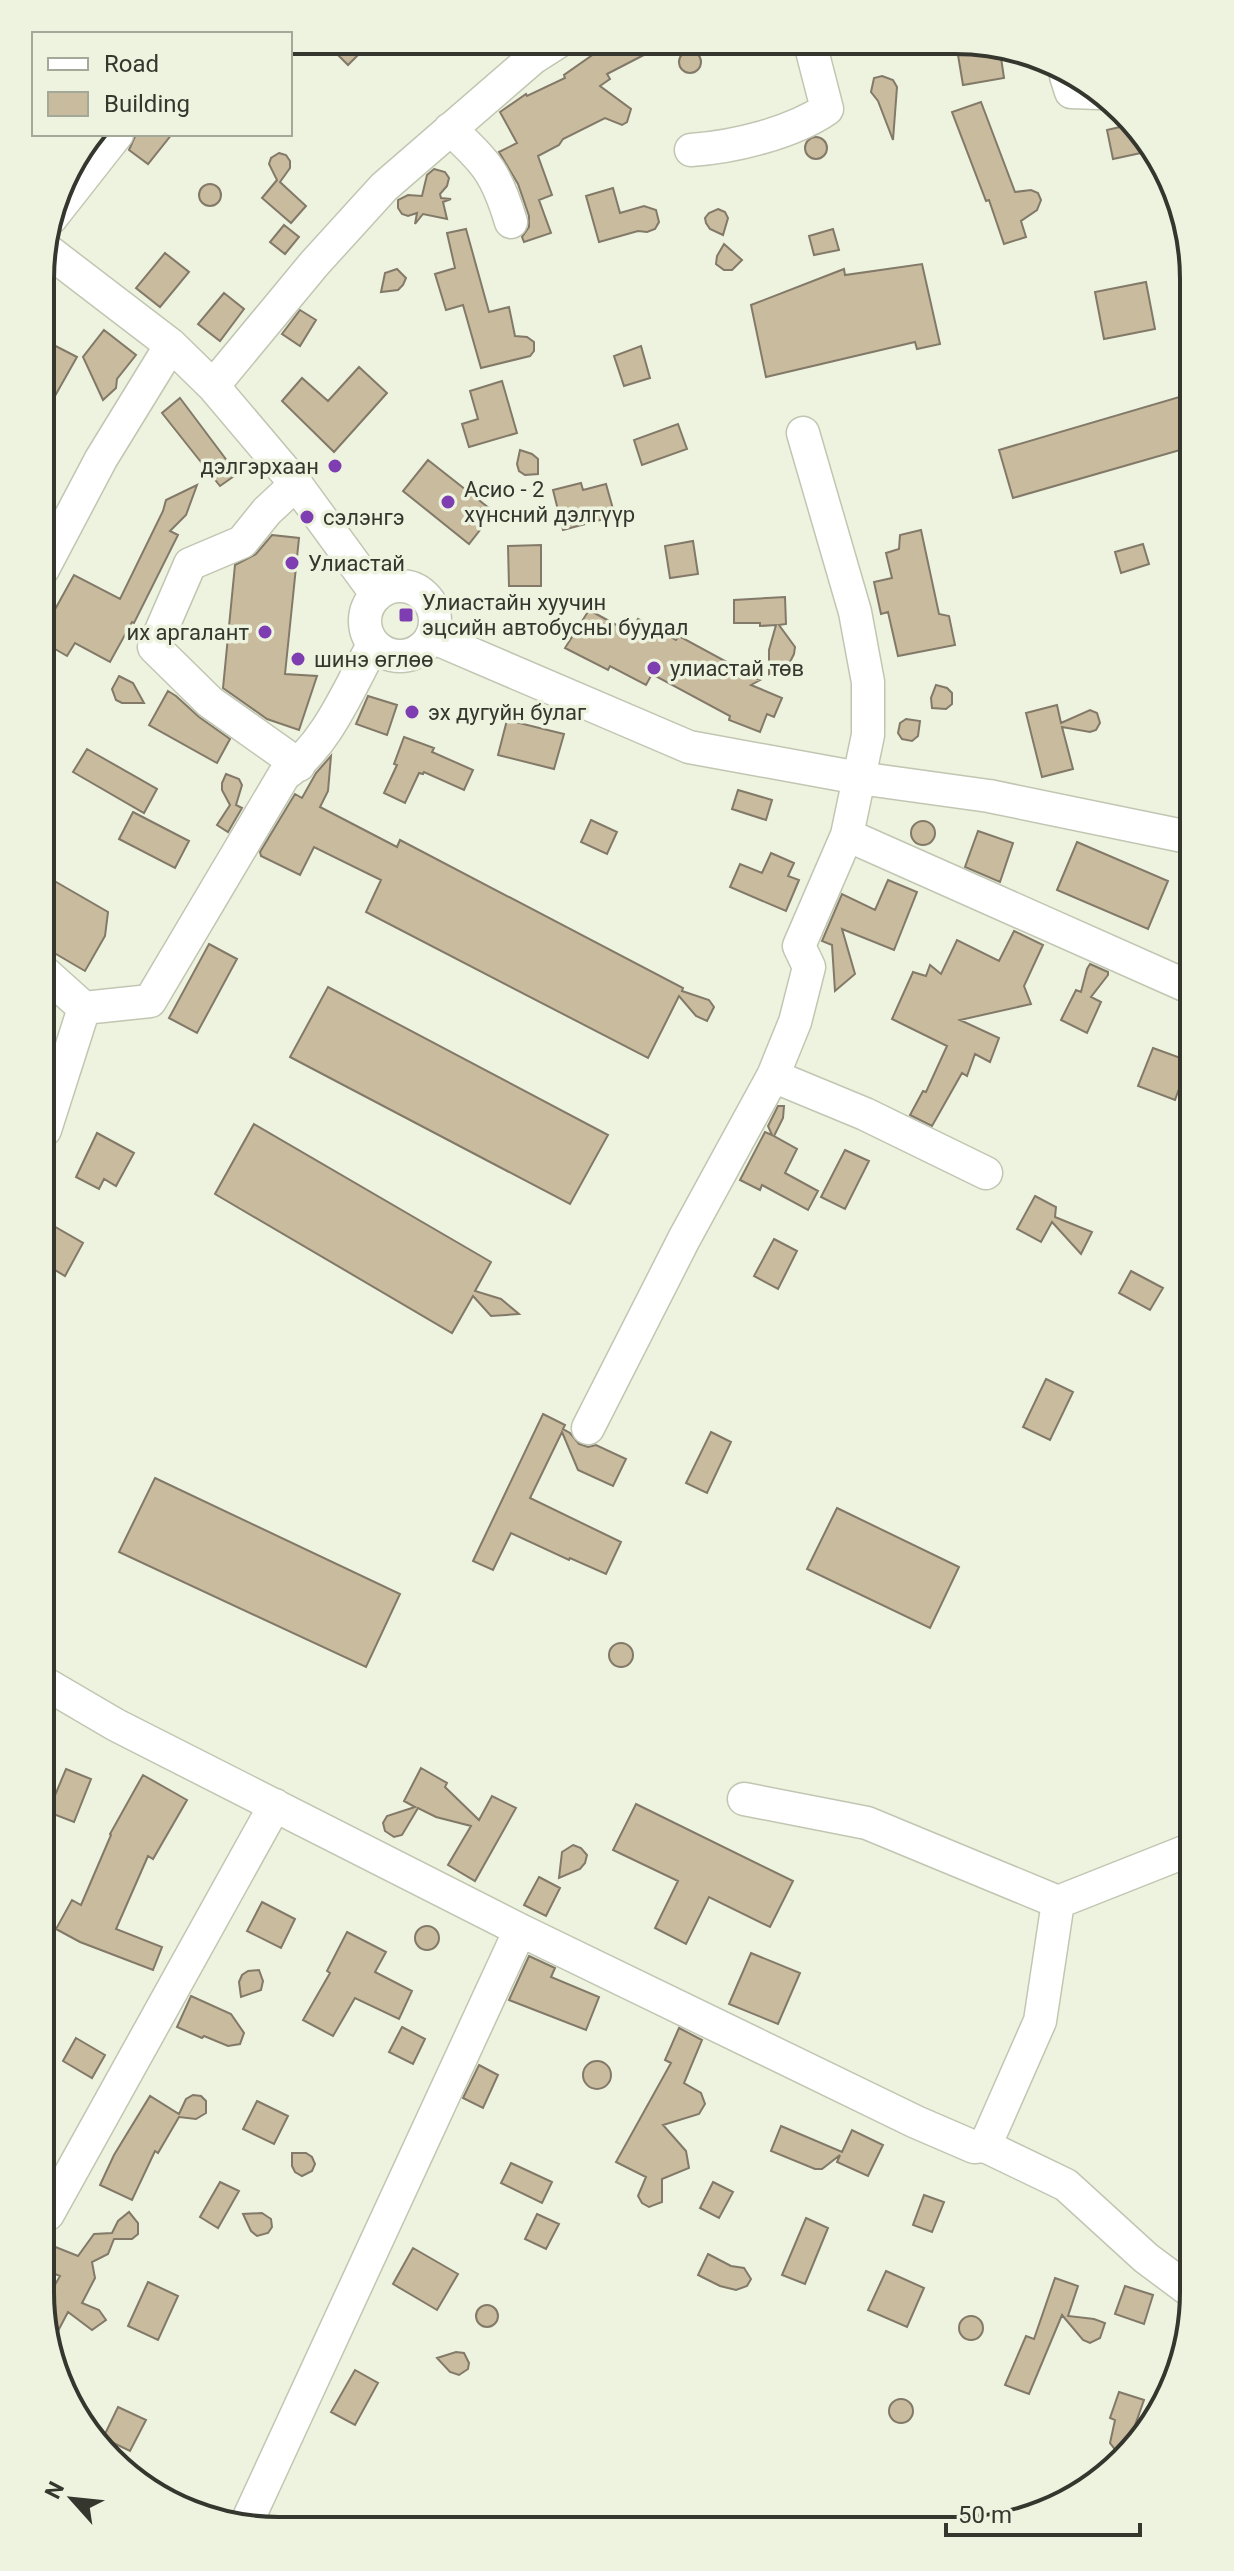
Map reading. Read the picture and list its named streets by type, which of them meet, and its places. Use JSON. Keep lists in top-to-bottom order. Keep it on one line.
{"places":{"other":["дэлгэрхаан","Асио - 2 хүнсний дэлгүүр","сэлэнгэ","Улиастай","их аргалант","шинэ өглөө","улиастай төв","эх дугуйн булаг"],"transit":["Улиастайн хуучин эцсийн автобусны буудал"]},"legend":["Road","Building"],"scale_bar":"50 m","north":"top left"}
